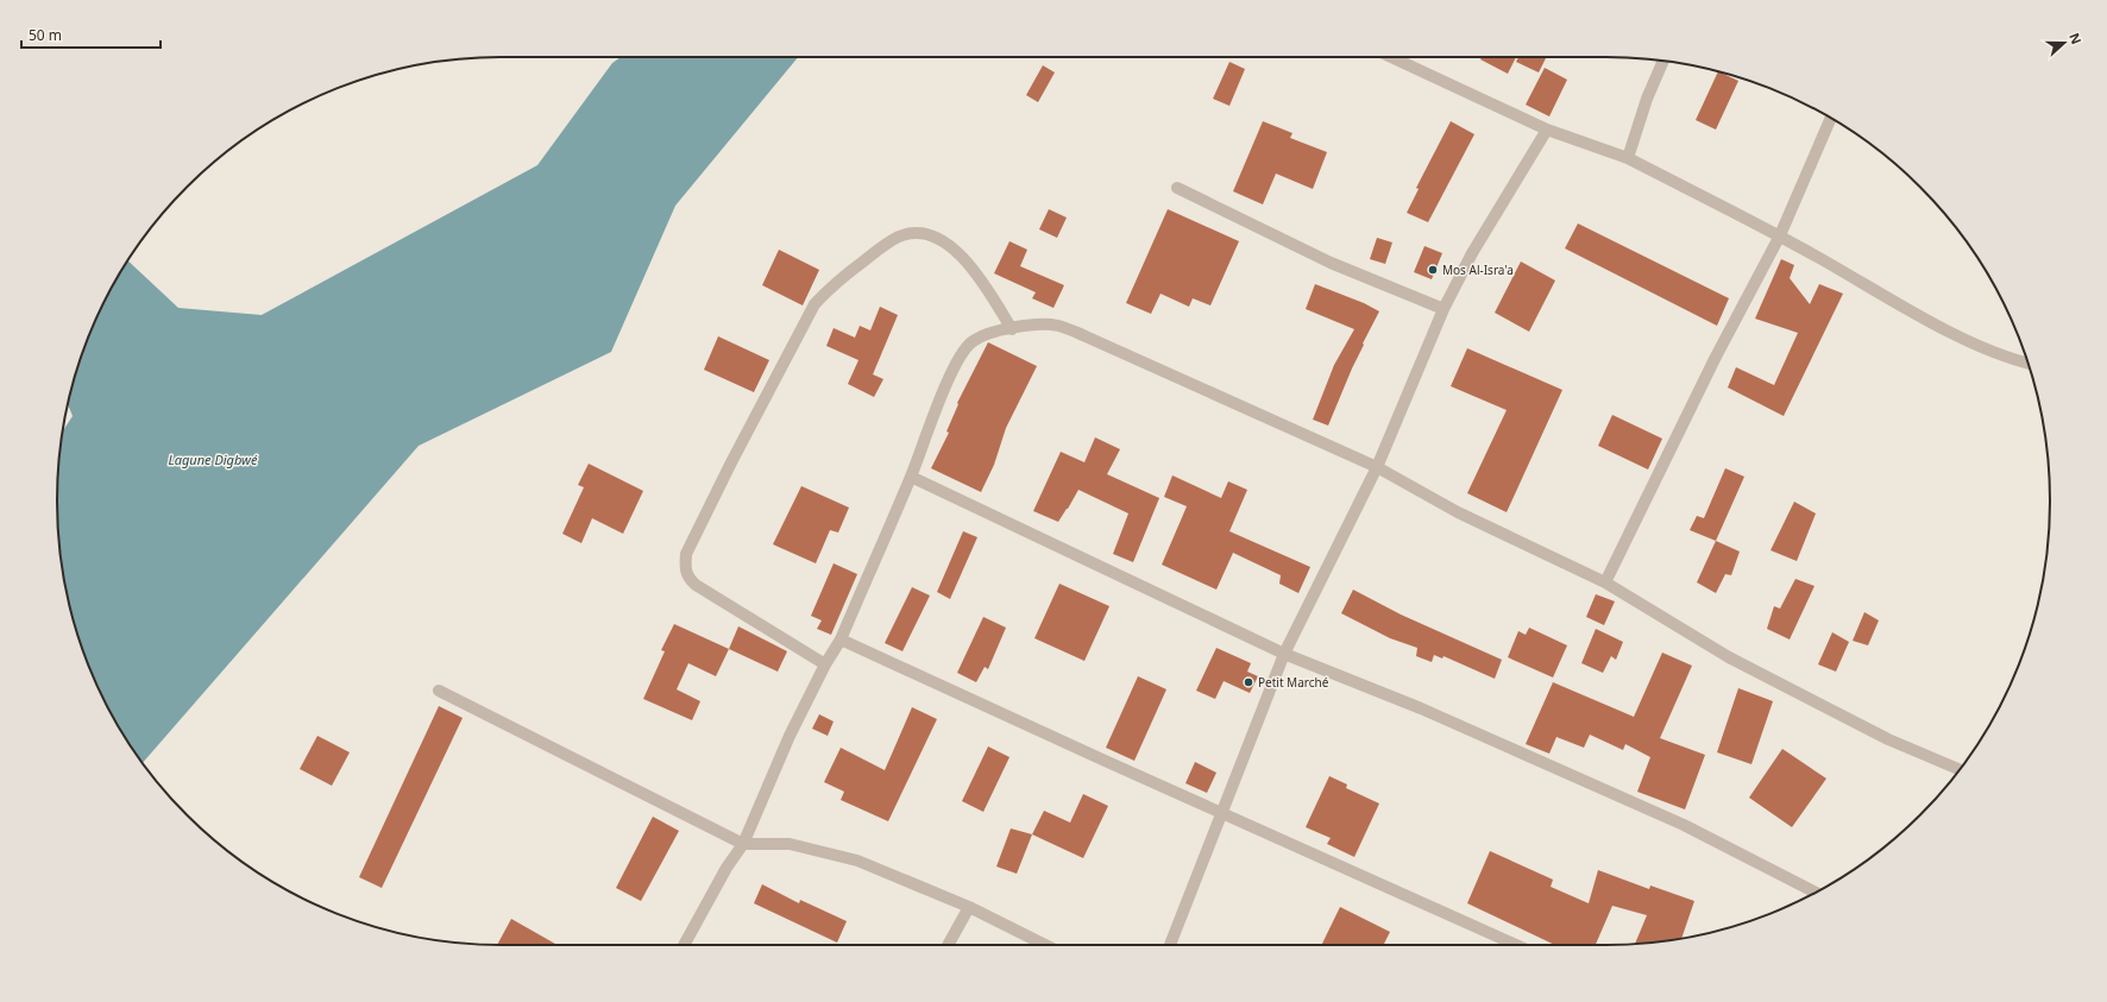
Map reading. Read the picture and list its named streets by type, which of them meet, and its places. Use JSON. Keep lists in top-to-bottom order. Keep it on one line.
{"water":["Lagune Digbwé"],"places":["Mos Al-Isra'a","Petit Marché"],"scale_bar":"50 m","north":"right"}
